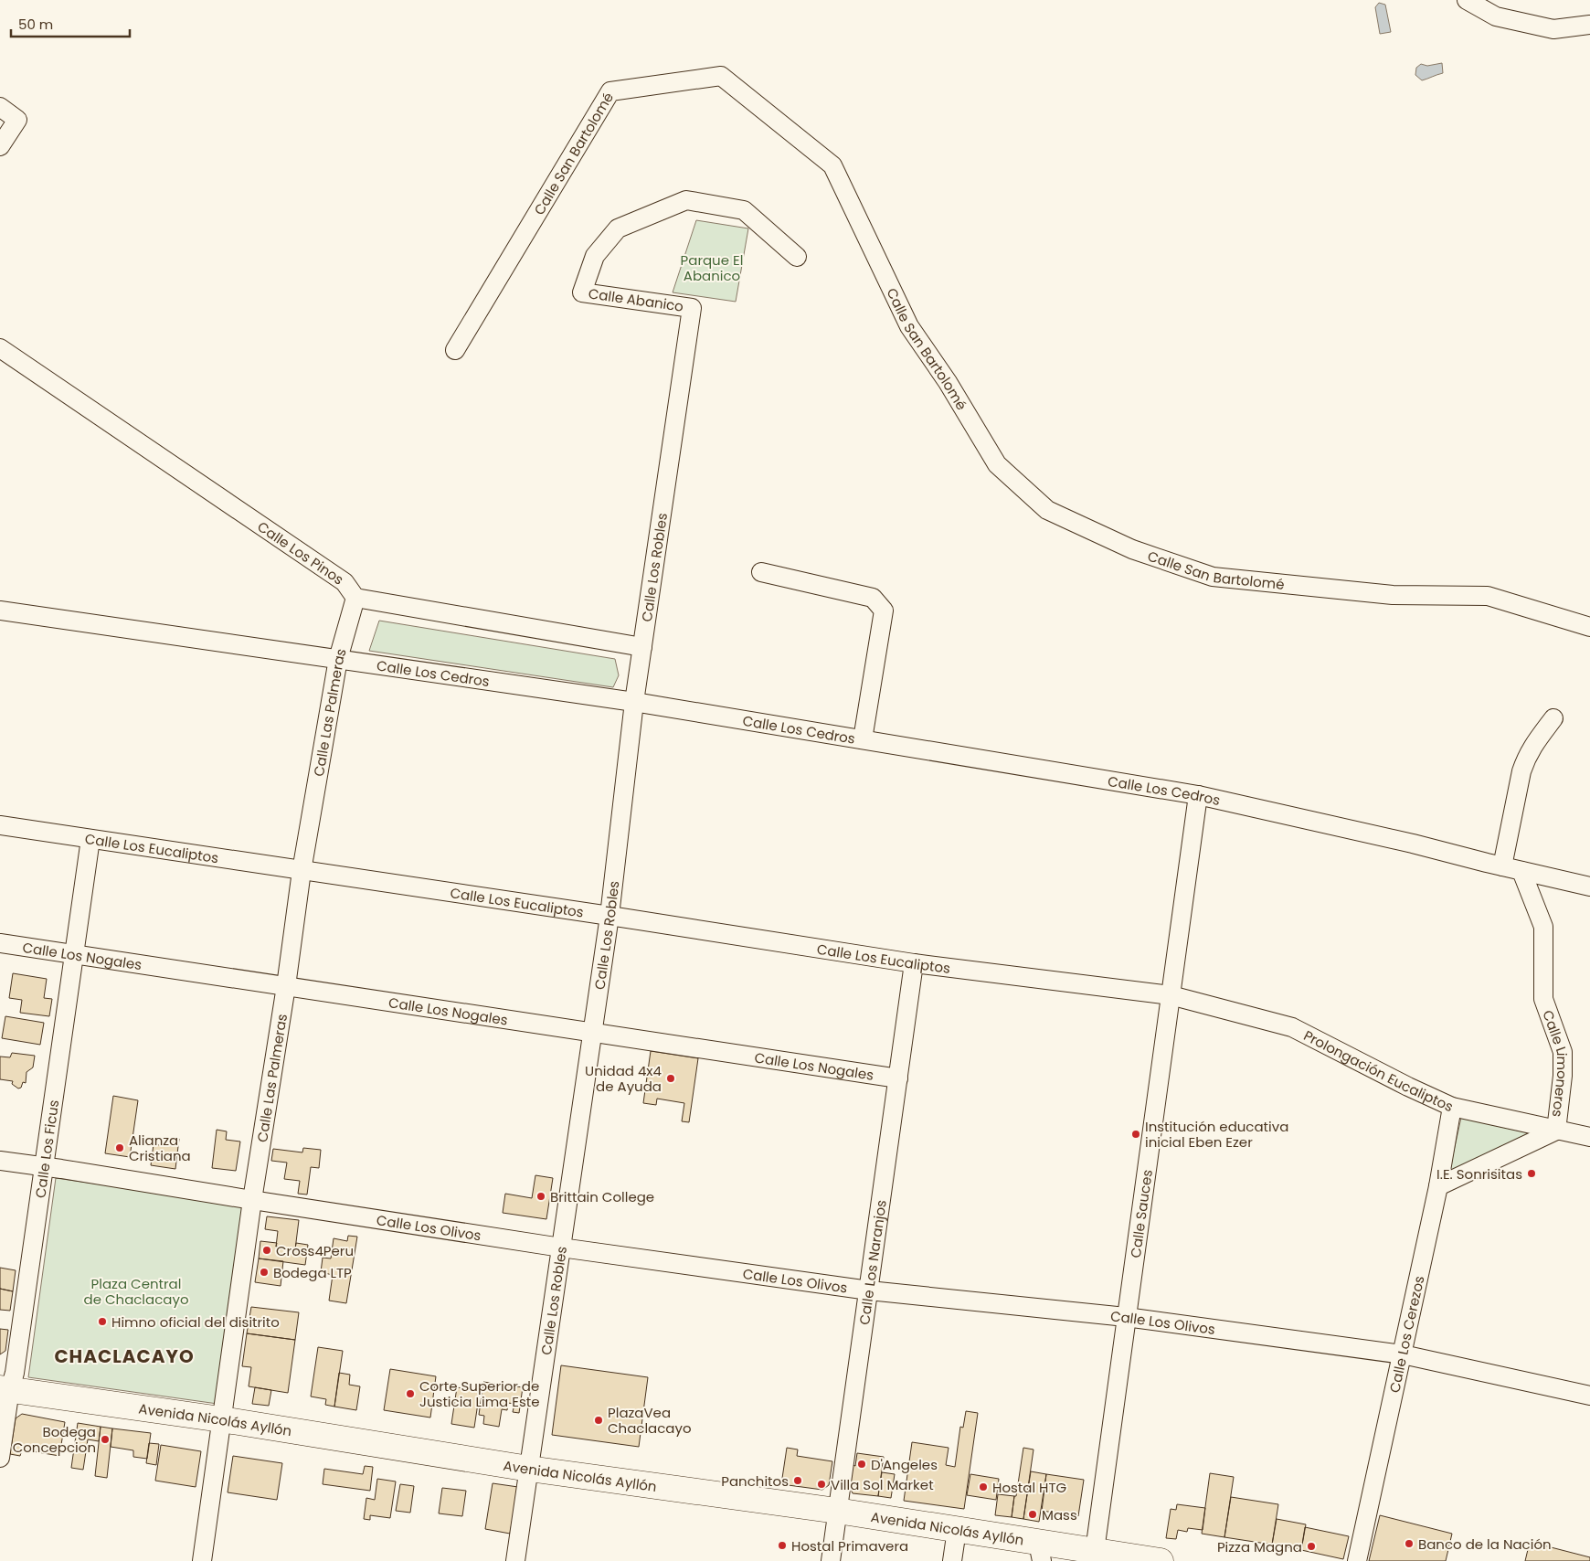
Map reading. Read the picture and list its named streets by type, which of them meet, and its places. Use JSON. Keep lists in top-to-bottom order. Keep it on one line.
{"streets":{"highway":["Avenida Nicolás Ayllón"],"street":["Calle San Bartolomé","Calle Abanico","Calle Los Pinos","Calle Los Robles","Calle Los Cedros","Calle Las Palmeras","Calle Los Eucaliptos","Calle Los Nogales","Calle Limoneros","Prolongación Eucaliptos","Calle Los Ficus","Calle Sauces","Calle Los Olivos","Calle Los Naranjos","Calle Los Cerezos"]},"crossings":[["Calle Abanico","Calle Los Robles"],["Calle Los Pinos","Calle Las Palmeras"],["Calle Los Robles","Calle Los Cedros"],["Calle Los Robles","Calle Los Eucaliptos"],["Calle Los Robles","Calle Los Nogales"],["Calle Los Robles","Calle Los Olivos"],["Calle Los Robles","Avenida Nicolás Ayllón"],["Calle Los Cedros","Calle Las Palmeras"],["Calle Los Cedros","Calle Limoneros"],["Calle Los Cedros","Calle Sauces"],["Calle Las Palmeras","Calle Los Eucaliptos"],["Calle Las Palmeras","Calle Los Nogales"],["Calle Las Palmeras","Calle Los Olivos"],["Calle Las Palmeras","Avenida Nicolás Ayllón"],["Calle Los Eucaliptos","Prolongación Eucaliptos"],["Calle Los Eucaliptos","Calle Los Ficus"],["Calle Los Eucaliptos","Calle Sauces"],["Calle Los Eucaliptos","Calle Los Naranjos"],["Calle Los Nogales","Calle Los Ficus"],["Calle Los Nogales","Calle Los Naranjos"],["Calle Limoneros","Prolongación Eucaliptos"],["Calle Limoneros","Calle Los Cerezos"],["Prolongación Eucaliptos","Calle Sauces"],["Prolongación Eucaliptos","Calle Los Cerezos"],["Calle Los Ficus","Calle Los Olivos"],["Calle Los Ficus","Avenida Nicolás Ayllón"],["Calle Sauces","Calle Los Olivos"],["Calle Sauces","Avenida Nicolás Ayllón"],["Calle Los Olivos","Calle Los Naranjos"],["Calle Los Olivos","Calle Los Cerezos"],["Calle Los Naranjos","Avenida Nicolás Ayllón"]],"districts":["CHACLACAYO"],"parks":["Parque El Abanico","Plaza Central de Chaclacayo"],"places":["Unidad 4x4 de Ayuda","Institución educativa inicial Eben Ezer","Alianza Cristiana","I.E. Sonrisitas","Brittain College","Cross4Peru","Bodega LTP","Himno oficial del disitrito","Corte Superior de Justicia Lima Este","PlazaVea Chaclacayo","Bodega Concepcion","D'Angeles","Panchitos","Villa Sol Market","Hostal HTG","Mass","Banco de la Nación","Hostal Primavera","Pizza Magna"],"scale_bar":"50 m"}
